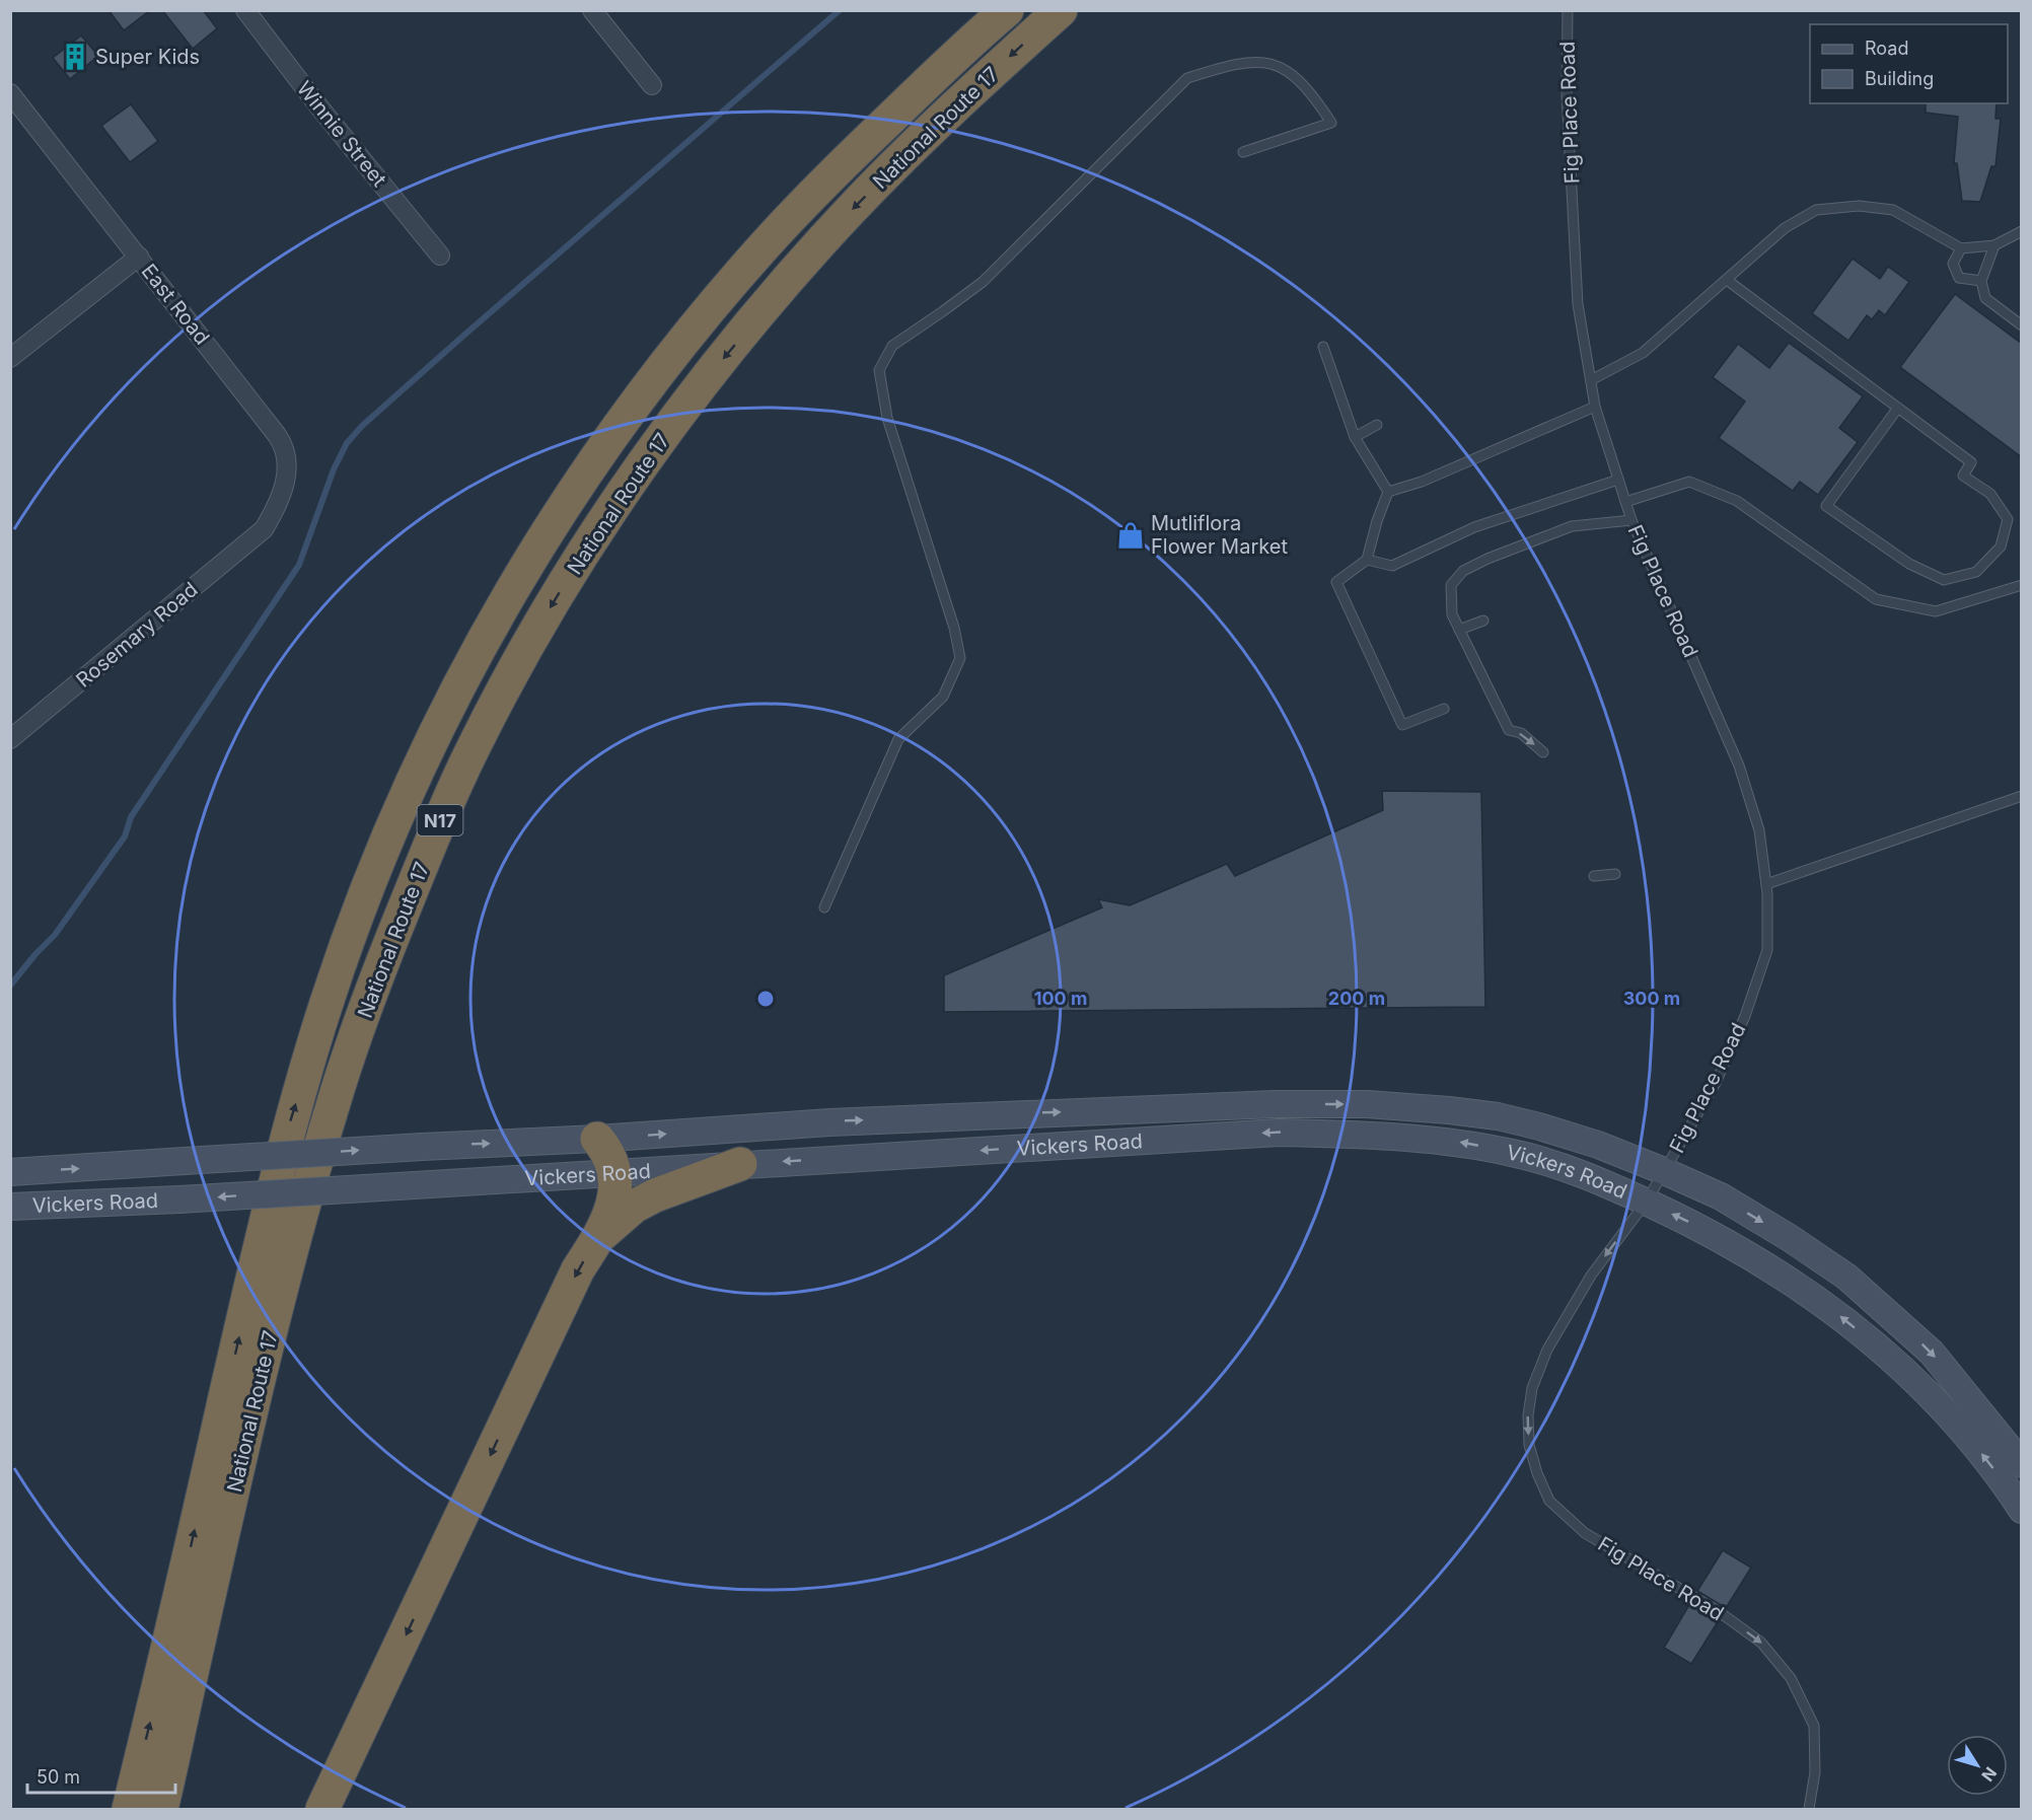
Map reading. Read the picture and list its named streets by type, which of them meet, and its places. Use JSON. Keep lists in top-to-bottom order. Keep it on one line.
{"streets":{"highway":["National Route 17","N17"],"main road":["Vickers Road"],"street":["Winnie Street","East Road","Rosemary Road"],"lane":["Fig Place Road"]},"crossings":[["Fig Place Road","Vickers Road"],["East Road","Rosemary Road"]],"places":{"building":["Super Kids"],"shop":["Mutliflora Flower Market"]},"legend":["Road","Building"],"scale_bar":"50 m","north":"bottom right","rings":["100 m","200 m","300 m"]}
